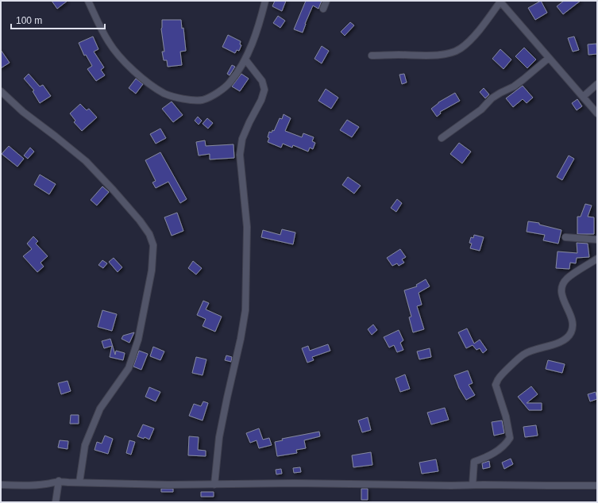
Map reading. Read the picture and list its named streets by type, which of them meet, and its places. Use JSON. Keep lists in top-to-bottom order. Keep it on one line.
{"scale_bar":"100 m"}
